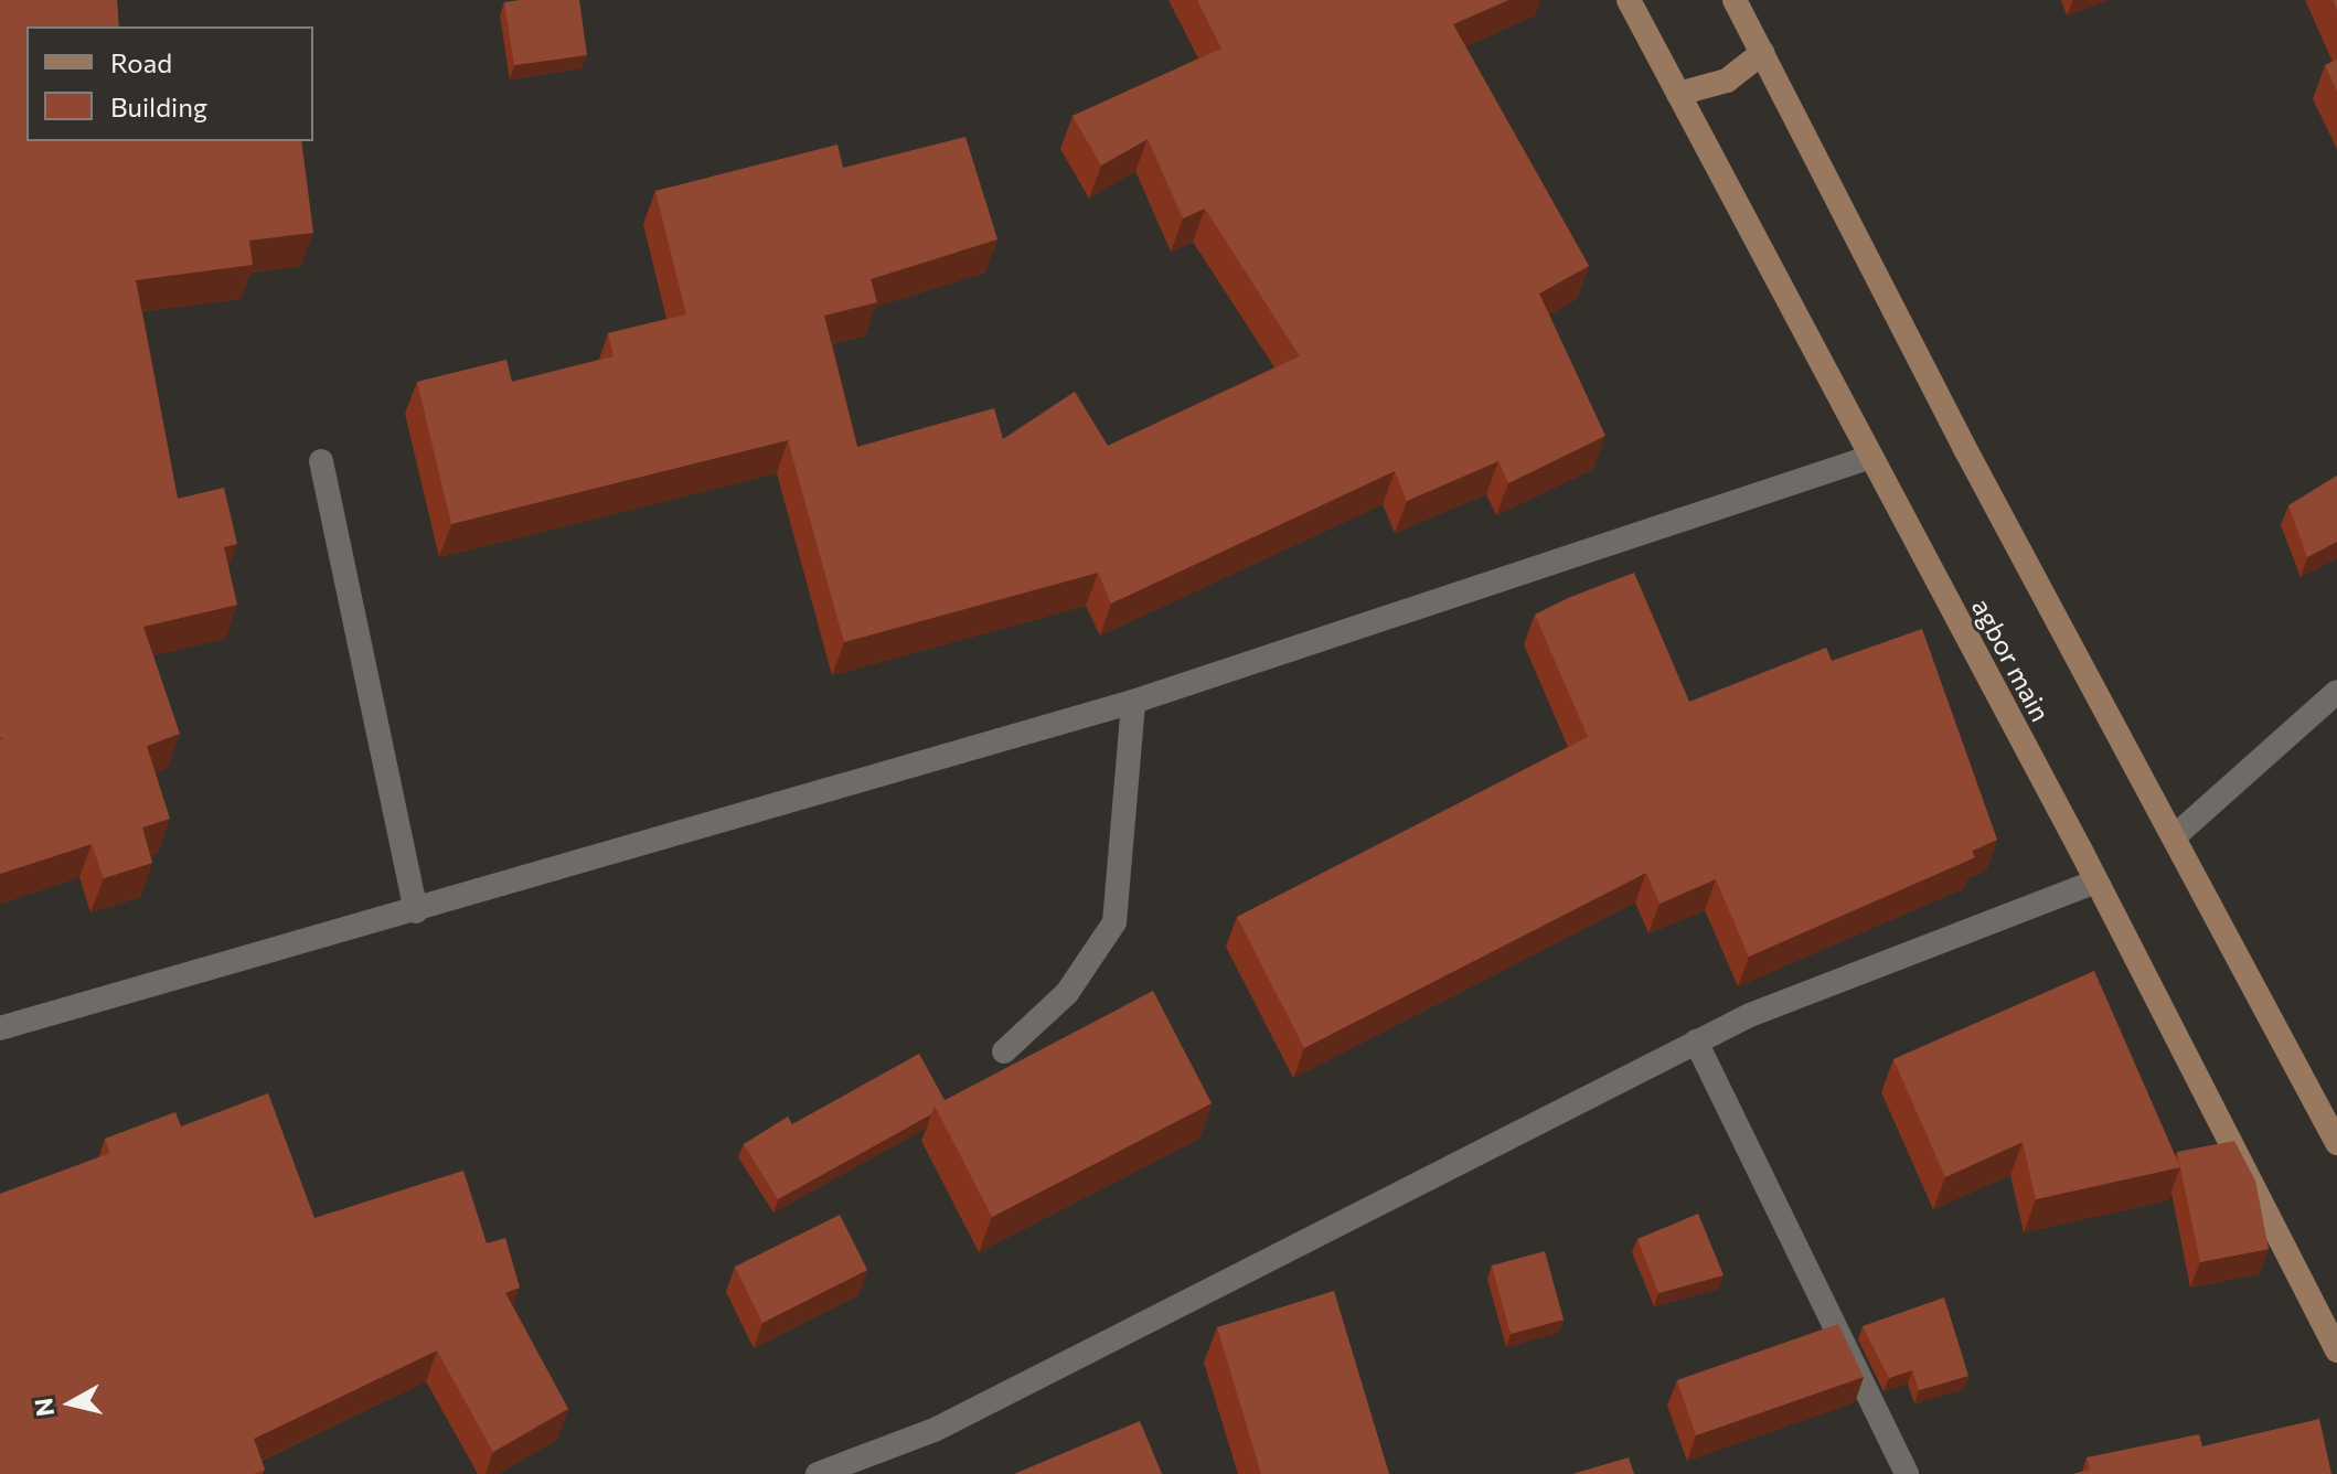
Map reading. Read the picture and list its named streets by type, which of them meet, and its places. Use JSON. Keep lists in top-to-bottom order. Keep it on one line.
{"streets":{"main road":["agbor main"]},"legend":["Road","Building"],"north":"left"}
